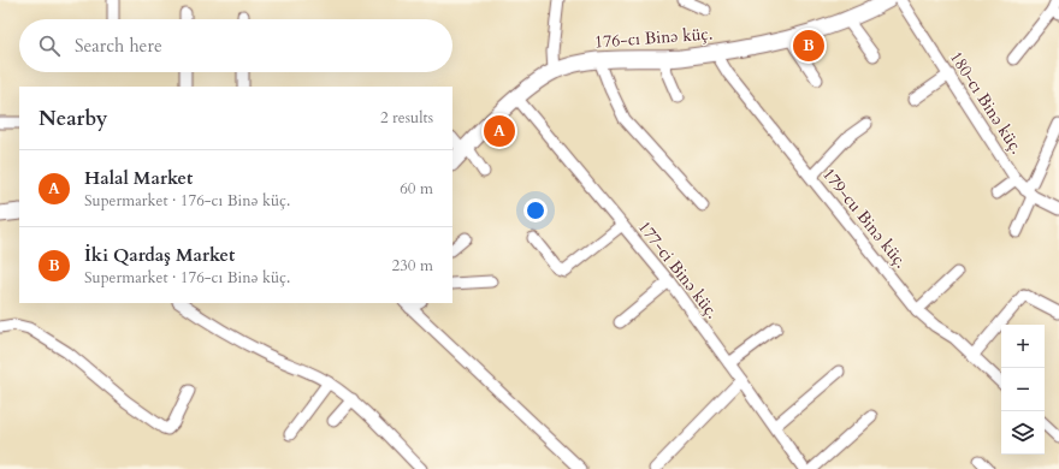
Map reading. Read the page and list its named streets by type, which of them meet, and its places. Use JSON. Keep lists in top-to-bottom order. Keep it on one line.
{"streets":{"street":["176-cı Binə küç.","180-cı Binə küç.","179-cu Binə küç.","177-ci Binə küç."]},"crossings":[["176-cı Binə küç.","179-cu Binə küç."],["176-cı Binə küç.","177-ci Binə küç."]],"page":{"search":"Search here","pins":["B","A"],"heading":["Nearby","2 results"],"list":[{"mark":"A","name":"Halal Market","note":"Supermarket · 176-cı Binə küç.","value":"60 m"},{"mark":"B","name":"İki Qardaş Market","note":"Supermarket · 176-cı Binə küç.","value":"230 m"}],"map_buttons":["+","−"]}}
